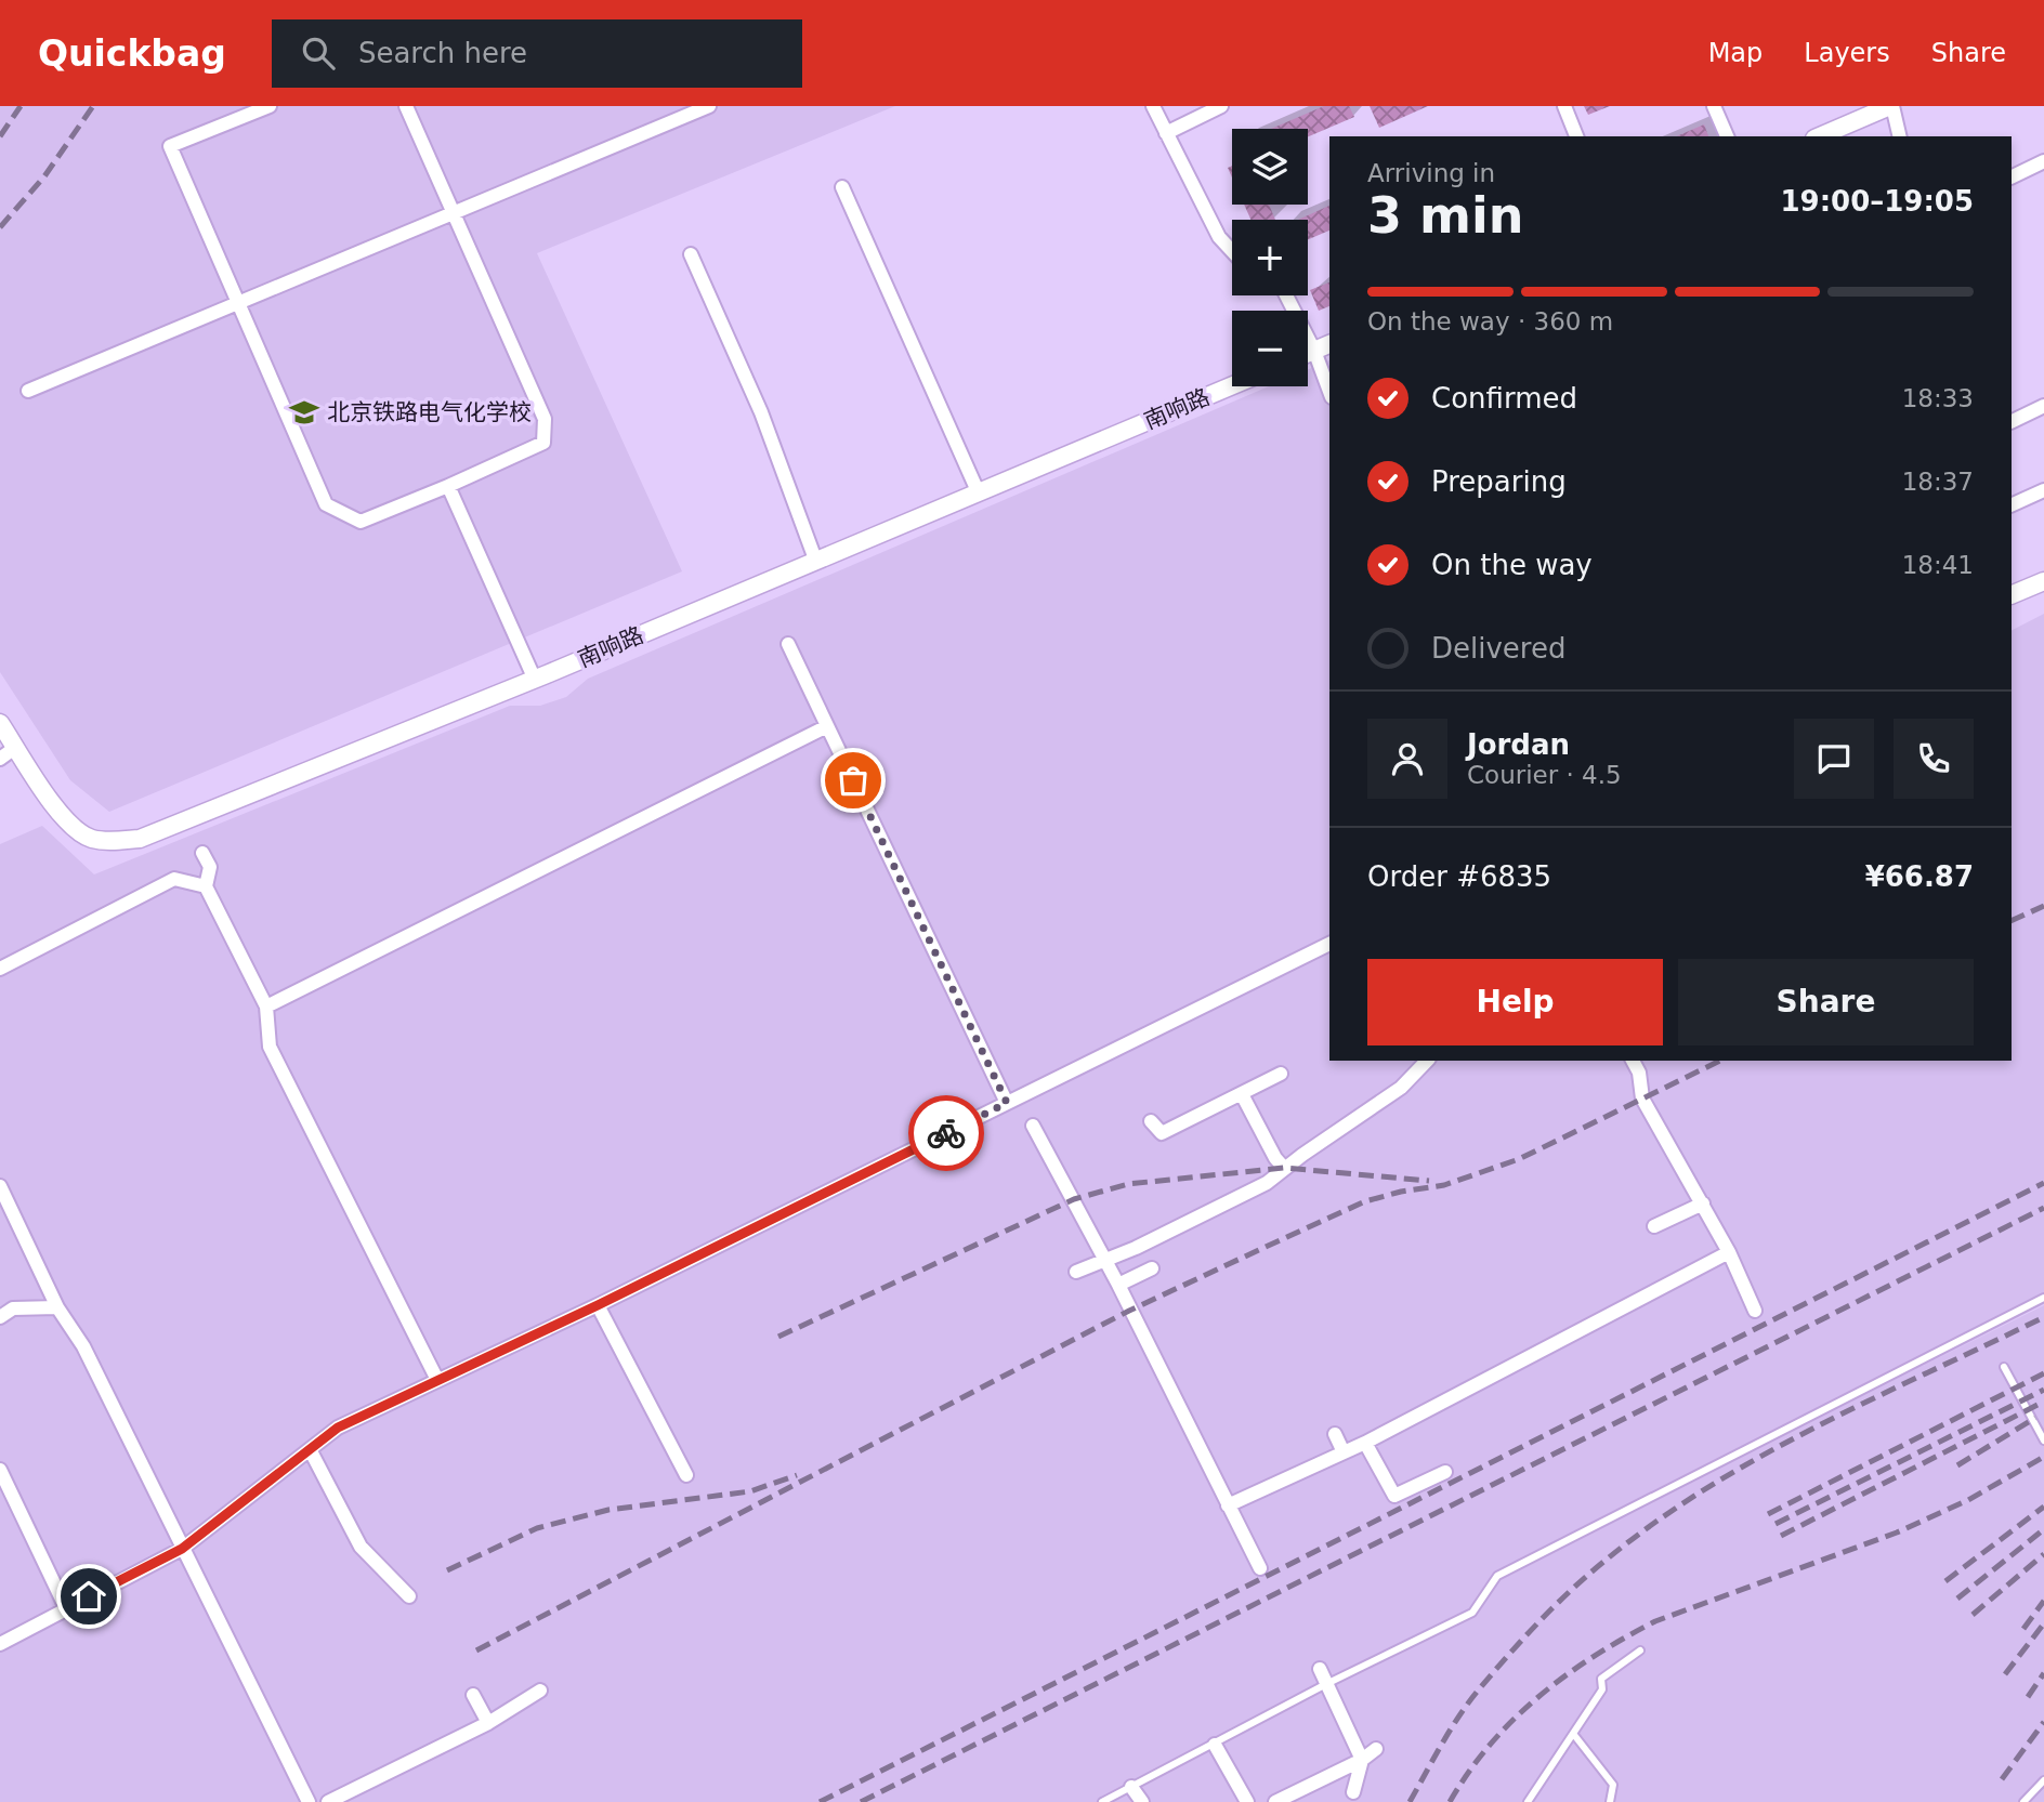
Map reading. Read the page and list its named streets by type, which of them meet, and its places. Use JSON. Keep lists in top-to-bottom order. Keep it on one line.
{"streets":{"street":["南响路"]},"places":{"school or university":["北京铁路电气化学校"]},"page":{"header":"Quickbag","search":"Search here","nav":["Map","Layers","Share"],"map_buttons":["+","−"],"heading":["3 min","Arriving in","19:00–19:05"],"panel":["Jordan","Courier · 4.5","Order #6835","¥66.87"],"bar":"On the way · 360 m","list":[["Confirmed","18:33"],["Preparing","18:37"],["On the way","18:41"],"Delivered"],"buttons":["Help","Share"]}}
